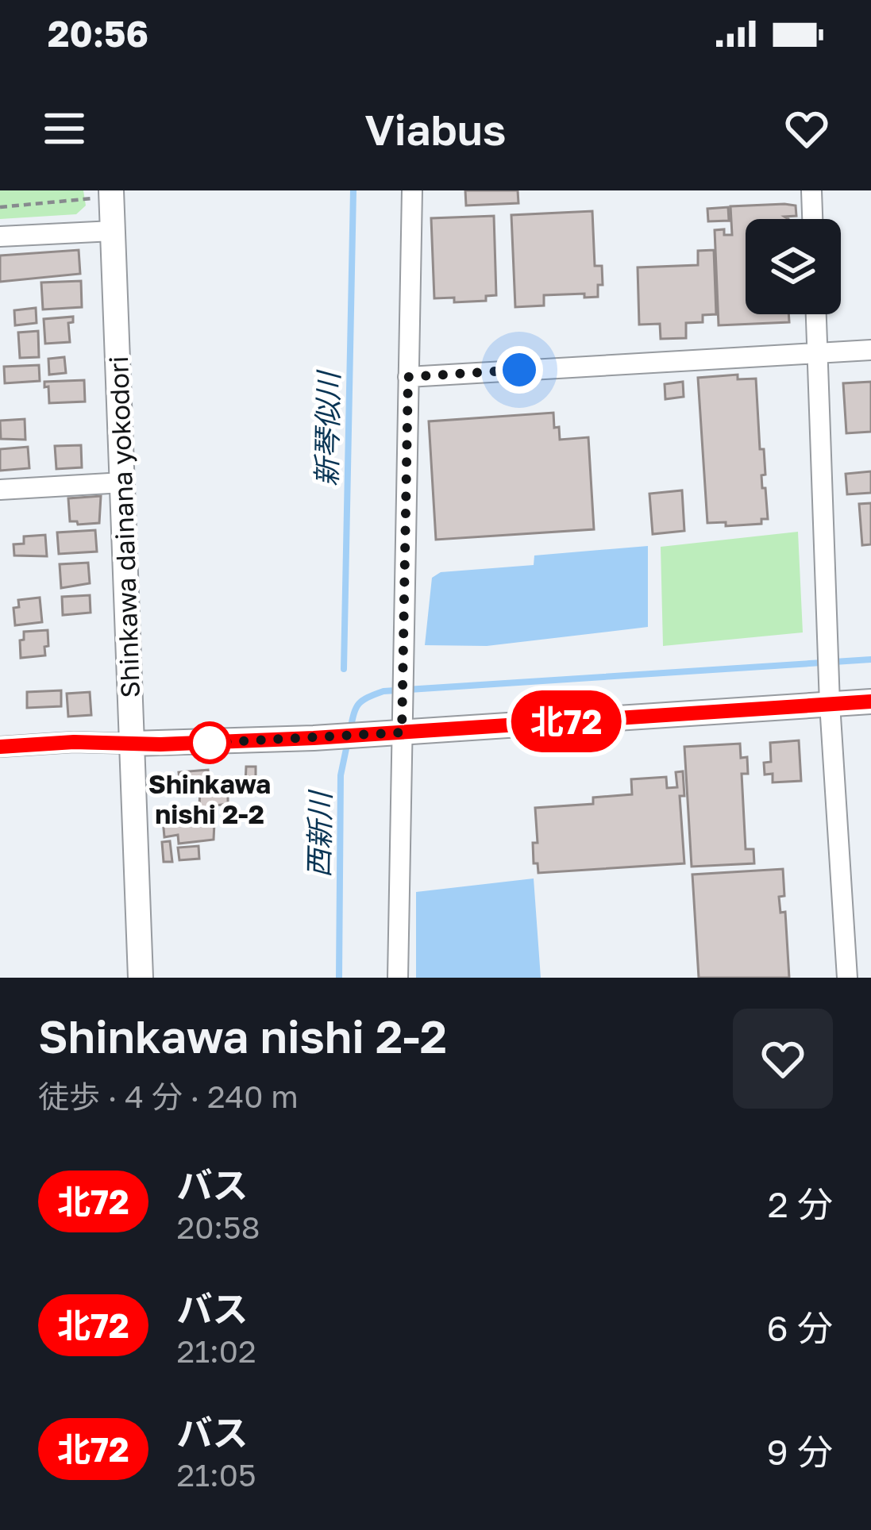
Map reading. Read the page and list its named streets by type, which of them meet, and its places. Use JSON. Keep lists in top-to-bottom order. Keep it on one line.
{"streets":{"street":["Shinkawa dainana yokodori"]},"water":["新琴似川","西新川"],"places":["Shinkawa nishi 2-2"],"lines":["bus line 北72"],"page":{"status":"20:56","header":"Viabus","on_map":"北72","heading":["Shinkawa nishi 2-2","徒歩 · 4 分 · 240 m"],"list":[{"mark":"北72","name":"バス","note":"20:58","value":"2 分"},{"mark":"北72","name":"バス","note":"21:02","value":"6 分"},{"mark":"北72","name":"バス","note":"21:05","value":"9 分"}]}}
